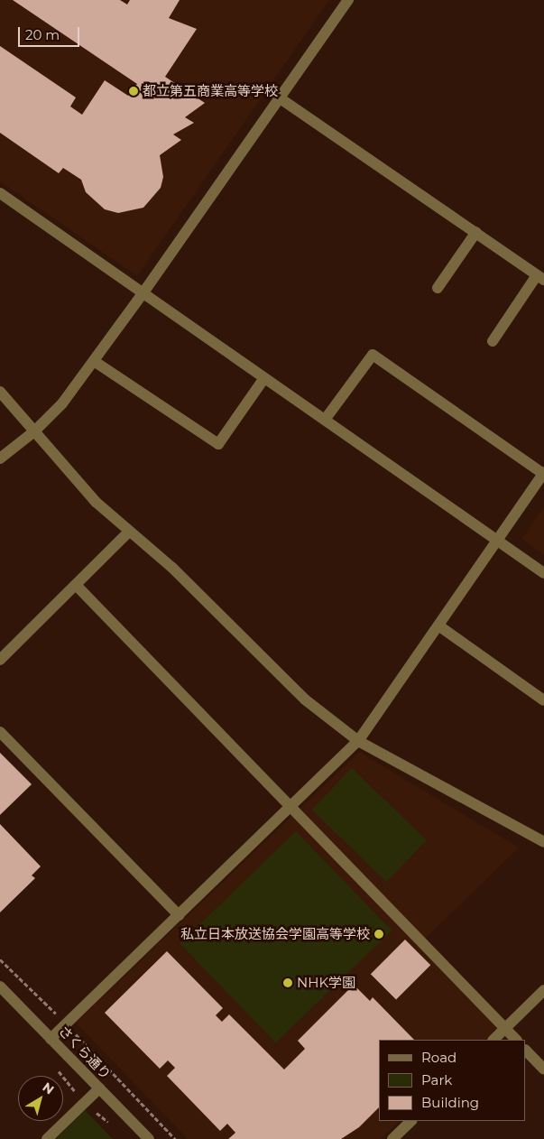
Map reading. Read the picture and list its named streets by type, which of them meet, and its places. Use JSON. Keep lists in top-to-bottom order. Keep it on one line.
{"streets":{"street":["さくら通り"]},"places":["都立第五商業高等学校","私立日本放送協会学園高等学校","NHK学園"],"legend":["Road","Park","Building"],"scale_bar":"20 m","north":"top right"}
